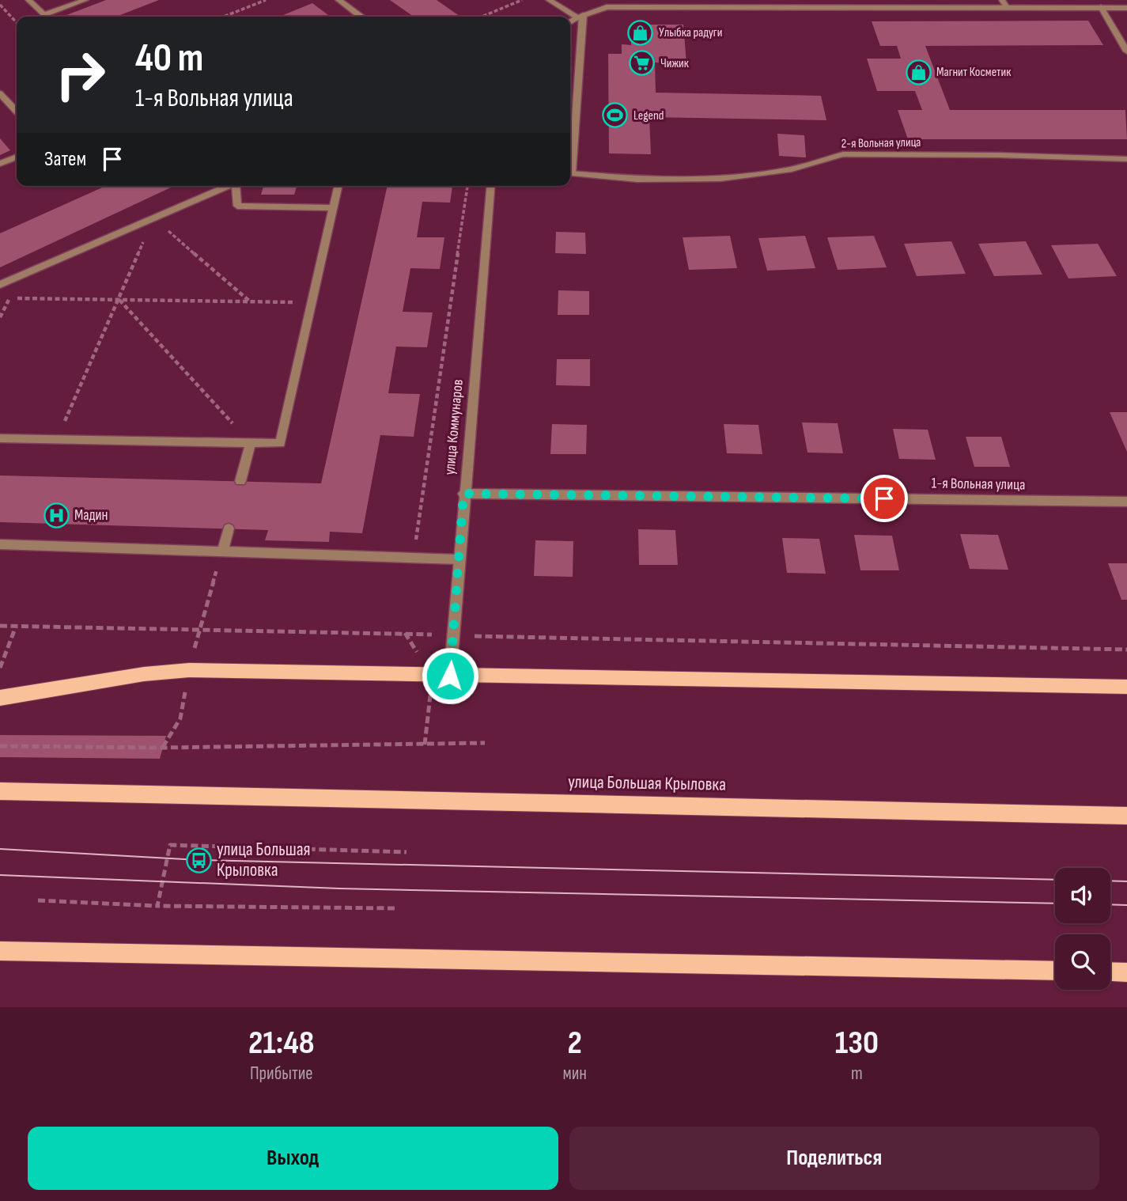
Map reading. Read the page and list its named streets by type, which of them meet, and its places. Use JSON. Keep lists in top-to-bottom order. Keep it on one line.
{"streets":{"main road":["улица Большая Крыловка"],"street":["2-я Вольная улица","улица Коммунаров","1-я Вольная улица"]},"crossings":[["улица Коммунаров","1-я Вольная улица"]],"places":{"shop":["Улыбка радуги","Магнит Косметик"],"supermarket":["Чижик"],"sports":["Legend"],"hospital":["Мадин"],"bus stop":["улица Большая Крыловка"]},"page":{"turn":["40 m","1-я Вольная улица"],"then":"Затем","eta":["21:48","Прибытие","2","мин","130","m"],"buttons":["Выход","Поделиться"]}}
